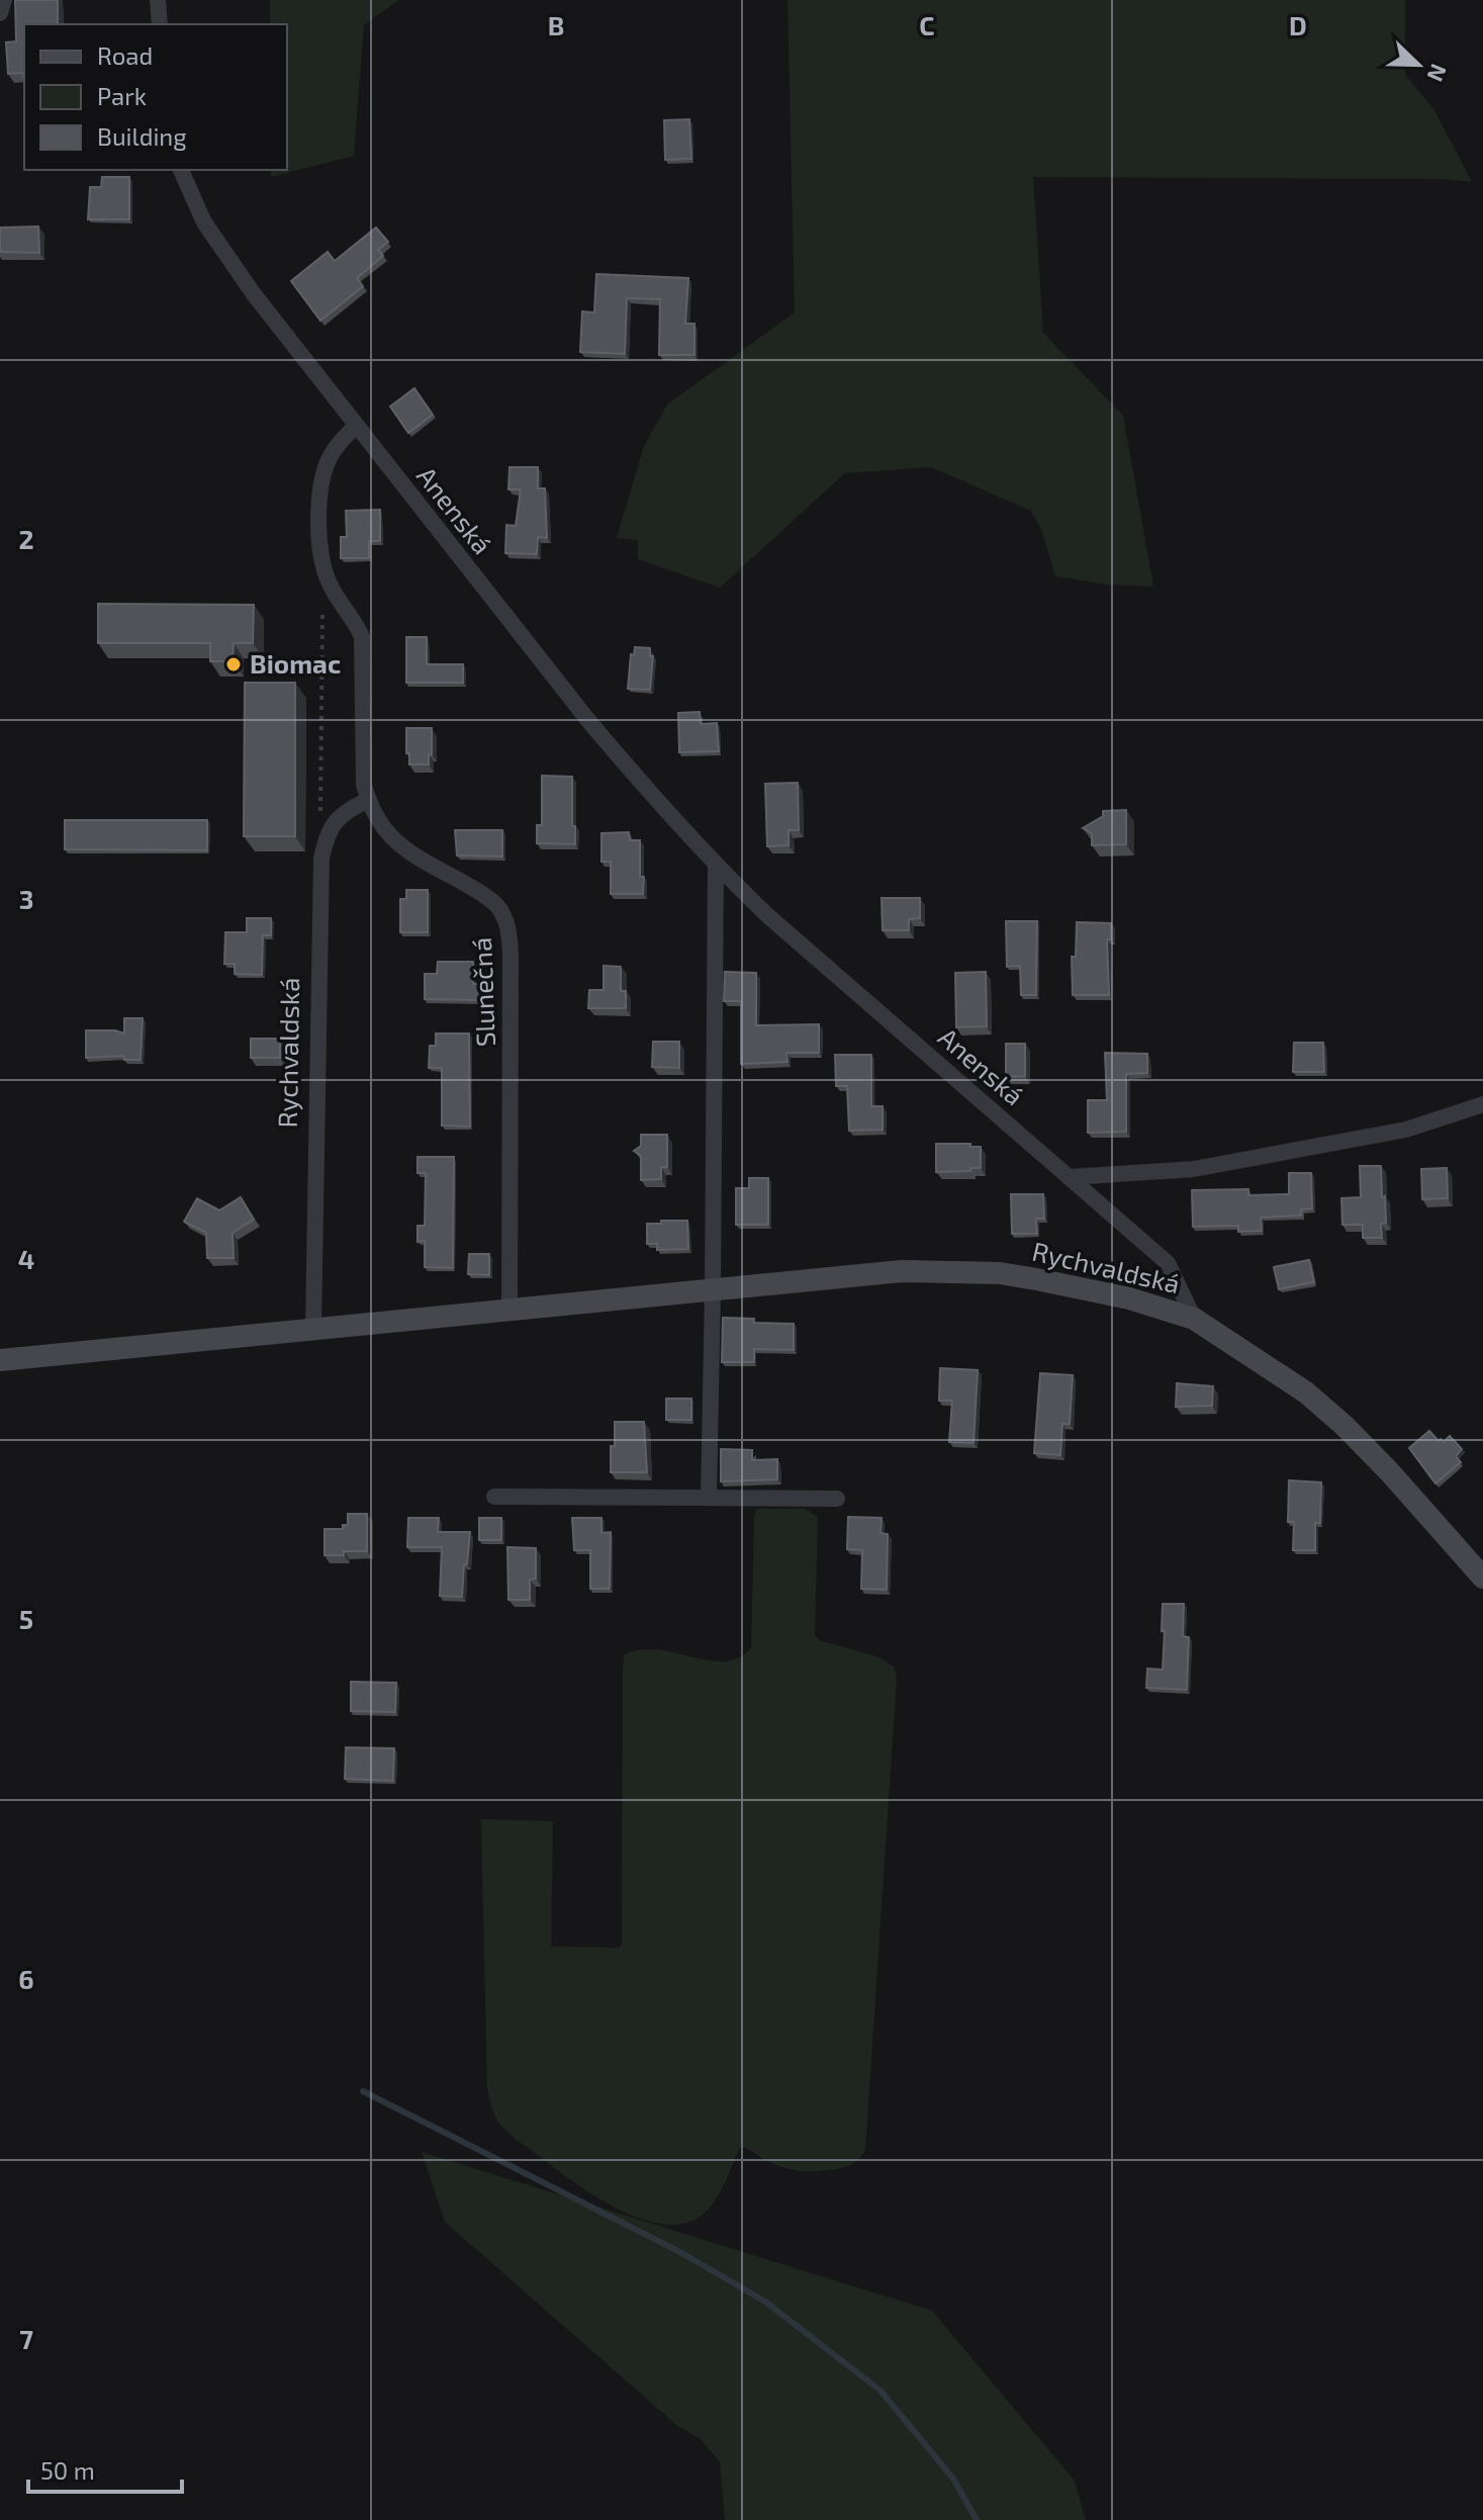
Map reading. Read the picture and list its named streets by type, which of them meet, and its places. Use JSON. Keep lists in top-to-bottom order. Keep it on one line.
{"streets":{"street":["Anenská","Slunečná","Rychvaldská"]},"crossings":[["Anenská","Slunečná"],["Anenská","Rychvaldská"],["Slunečná","Rychvaldská"]],"places":["Biomac"],"legend":["Road","Park","Building"],"scale_bar":"50 m","north":"bottom right","grid":{"columns":["B","C","D"],"rows":["2","3","4","5","6","7"]}}
